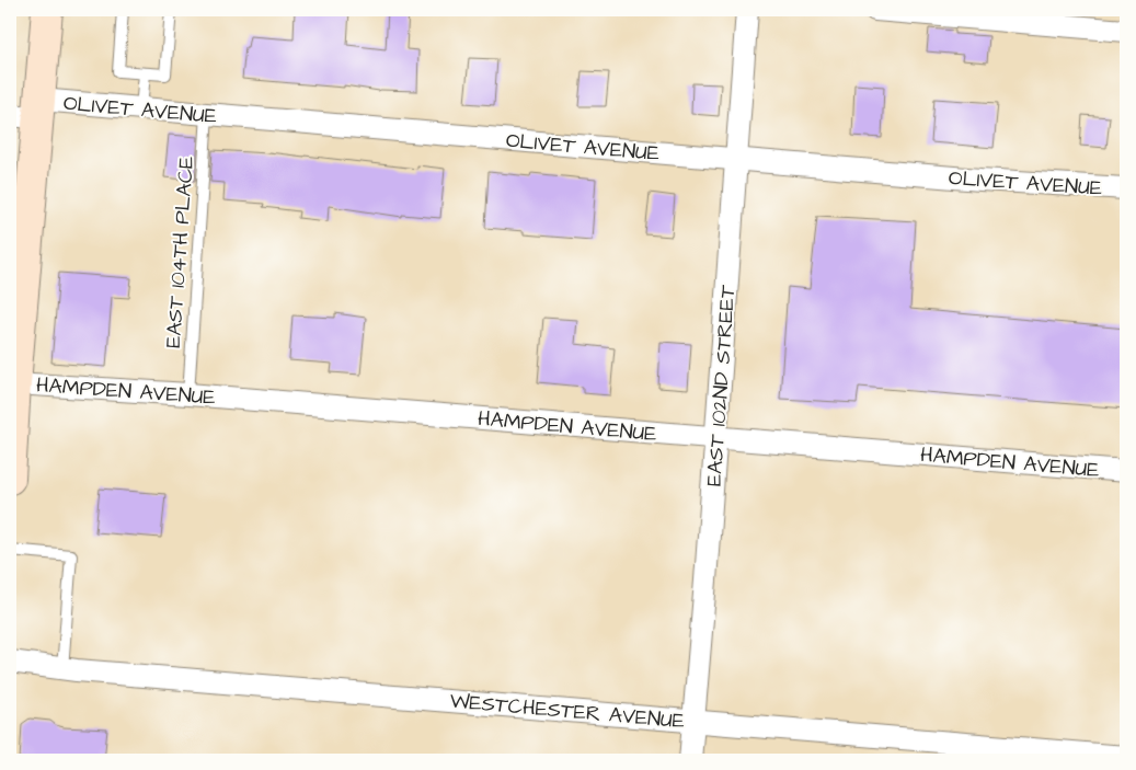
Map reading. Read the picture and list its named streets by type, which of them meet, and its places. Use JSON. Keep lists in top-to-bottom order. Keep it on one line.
{"streets":{"street":["OLIVET AVENUE","EAST 102ND STREET","HAMPDEN AVENUE","WESTCHESTER AVENUE"],"lane":["EAST 104TH PLACE"]},"crossings":[["OLIVET AVENUE","EAST 104TH PLACE"],["OLIVET AVENUE","EAST 102ND STREET"],["EAST 104TH PLACE","HAMPDEN AVENUE"],["EAST 102ND STREET","HAMPDEN AVENUE"],["EAST 102ND STREET","WESTCHESTER AVENUE"]]}
